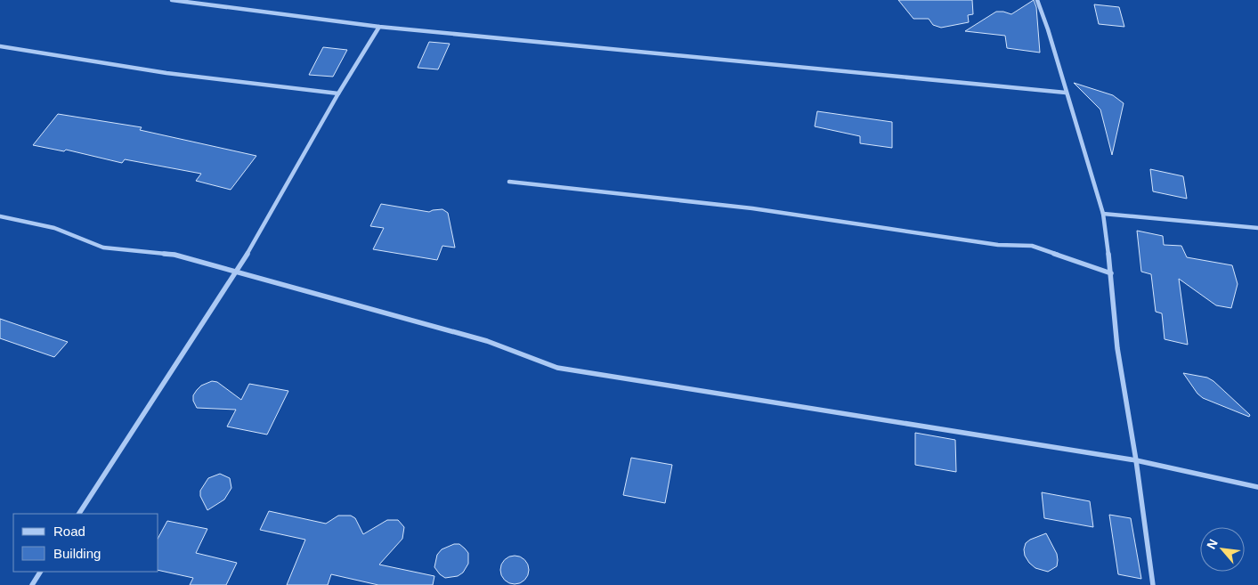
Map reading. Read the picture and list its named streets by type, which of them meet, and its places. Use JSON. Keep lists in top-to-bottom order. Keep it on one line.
{"legend":["Road","Building"],"north":"top left"}
